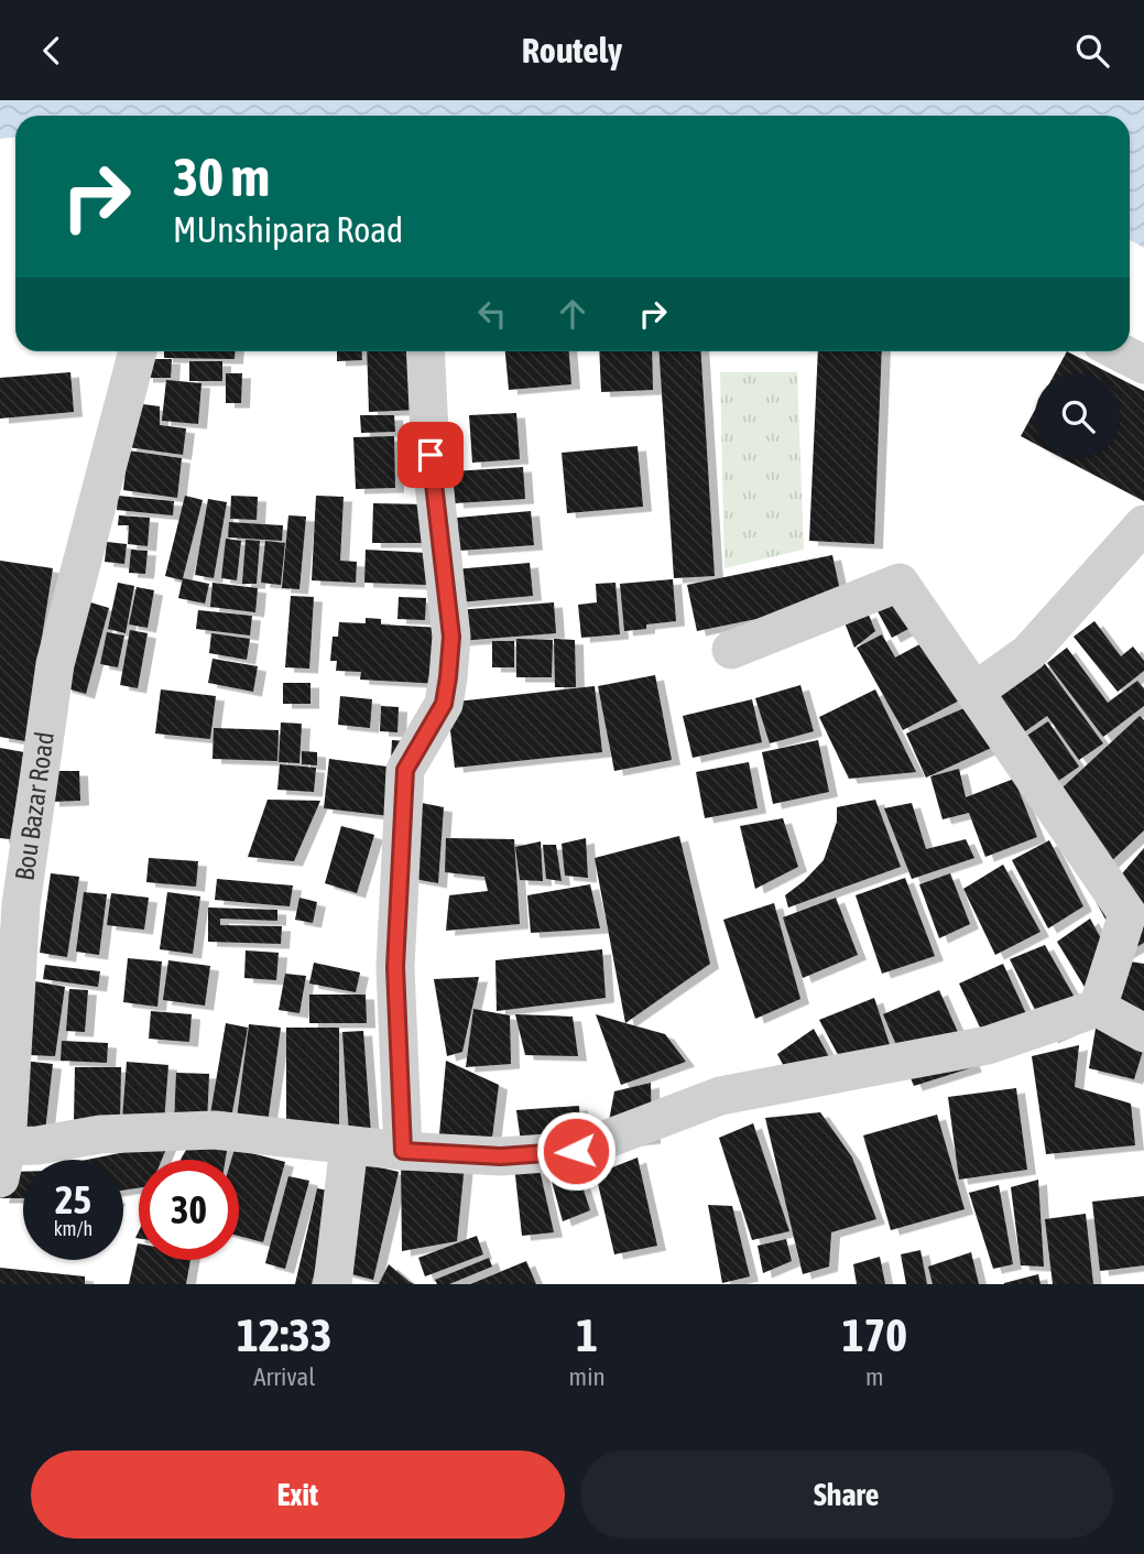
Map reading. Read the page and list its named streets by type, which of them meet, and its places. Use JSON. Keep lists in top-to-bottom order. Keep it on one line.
{"streets":{"street":["Bou Bazar Road"]},"page":{"header":"Routely","turn":["30 m","MUnshipara Road"],"speed":"25 km/h","limit":"30","eta":["12:33","Arrival","1","min","170","m"],"buttons":["Exit","Share"]}}
